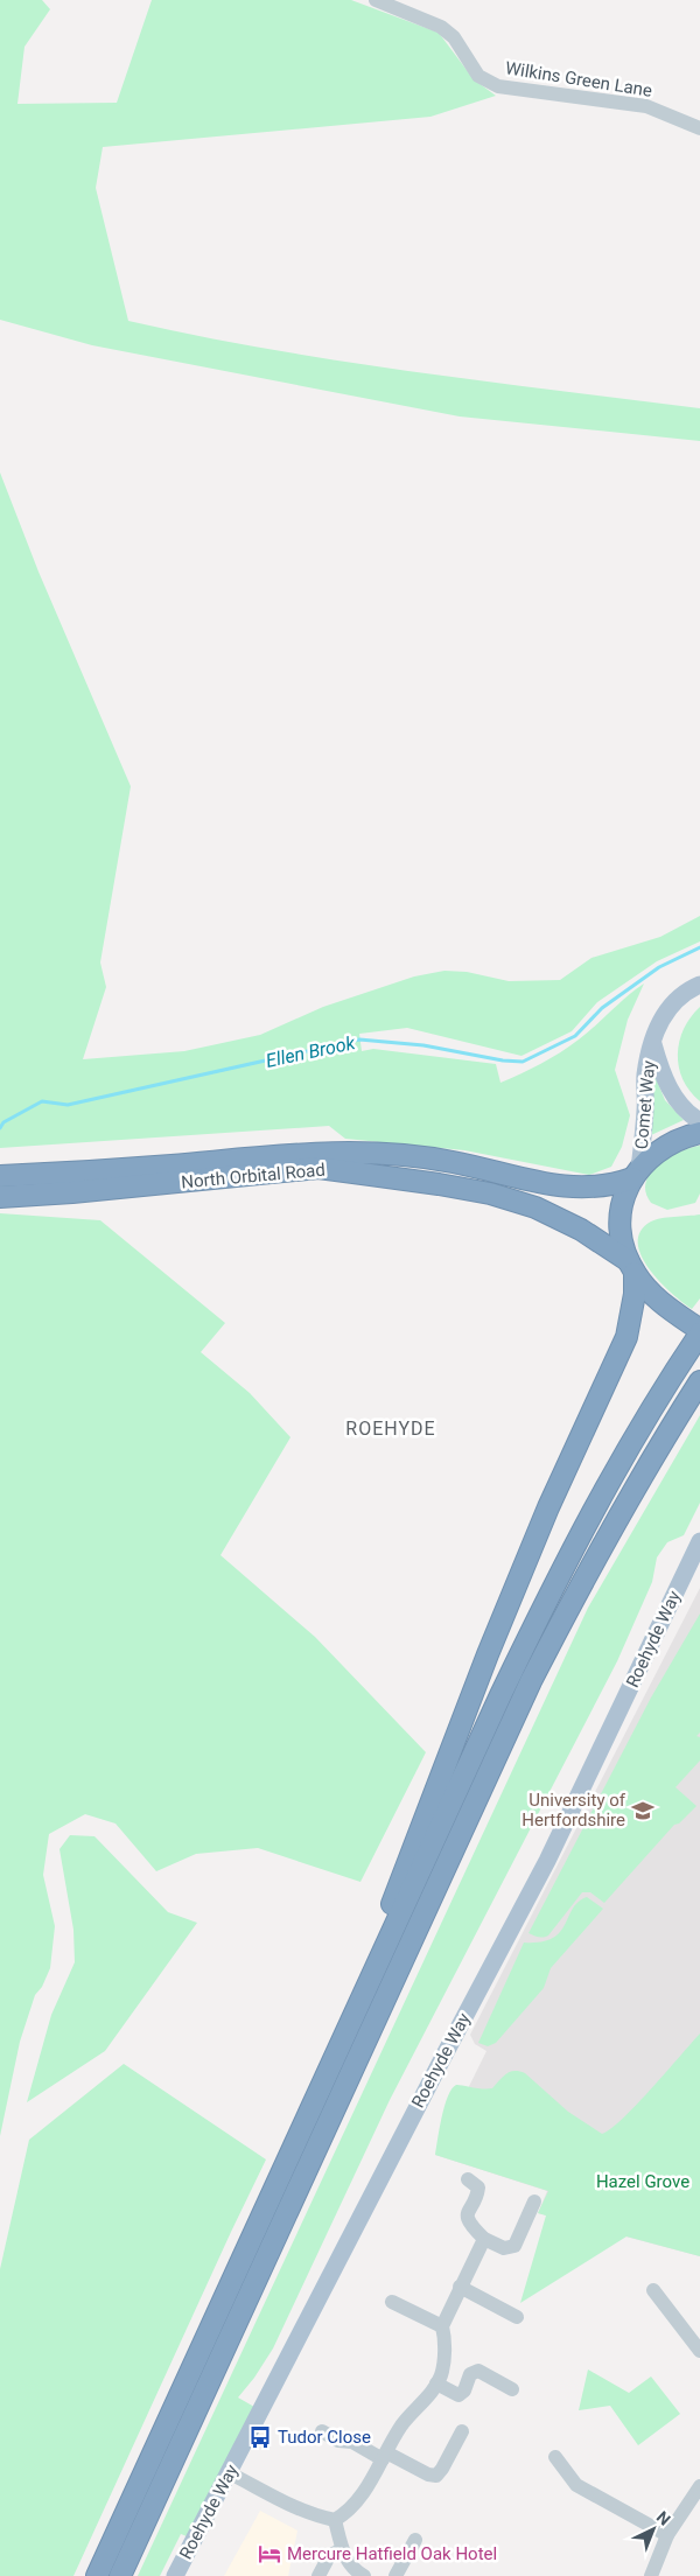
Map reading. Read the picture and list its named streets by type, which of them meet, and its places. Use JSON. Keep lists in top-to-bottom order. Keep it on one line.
{"streets":{"highway":["North Orbital Road"],"main road":["Comet Way","Roehyde Way"],"street":["Wilkins Green Lane"]},"crossings":[["Comet Way","North Orbital Road"]],"districts":["ROEHYDE"],"water":["Ellen Brook"],"parks":["Hazel Grove"],"places":{"school or university":["University of Hertfordshire"],"bus stop":["Tudor Close"],"hotel":["Mercure Hatfield Oak Hotel"]},"north":"top right"}
